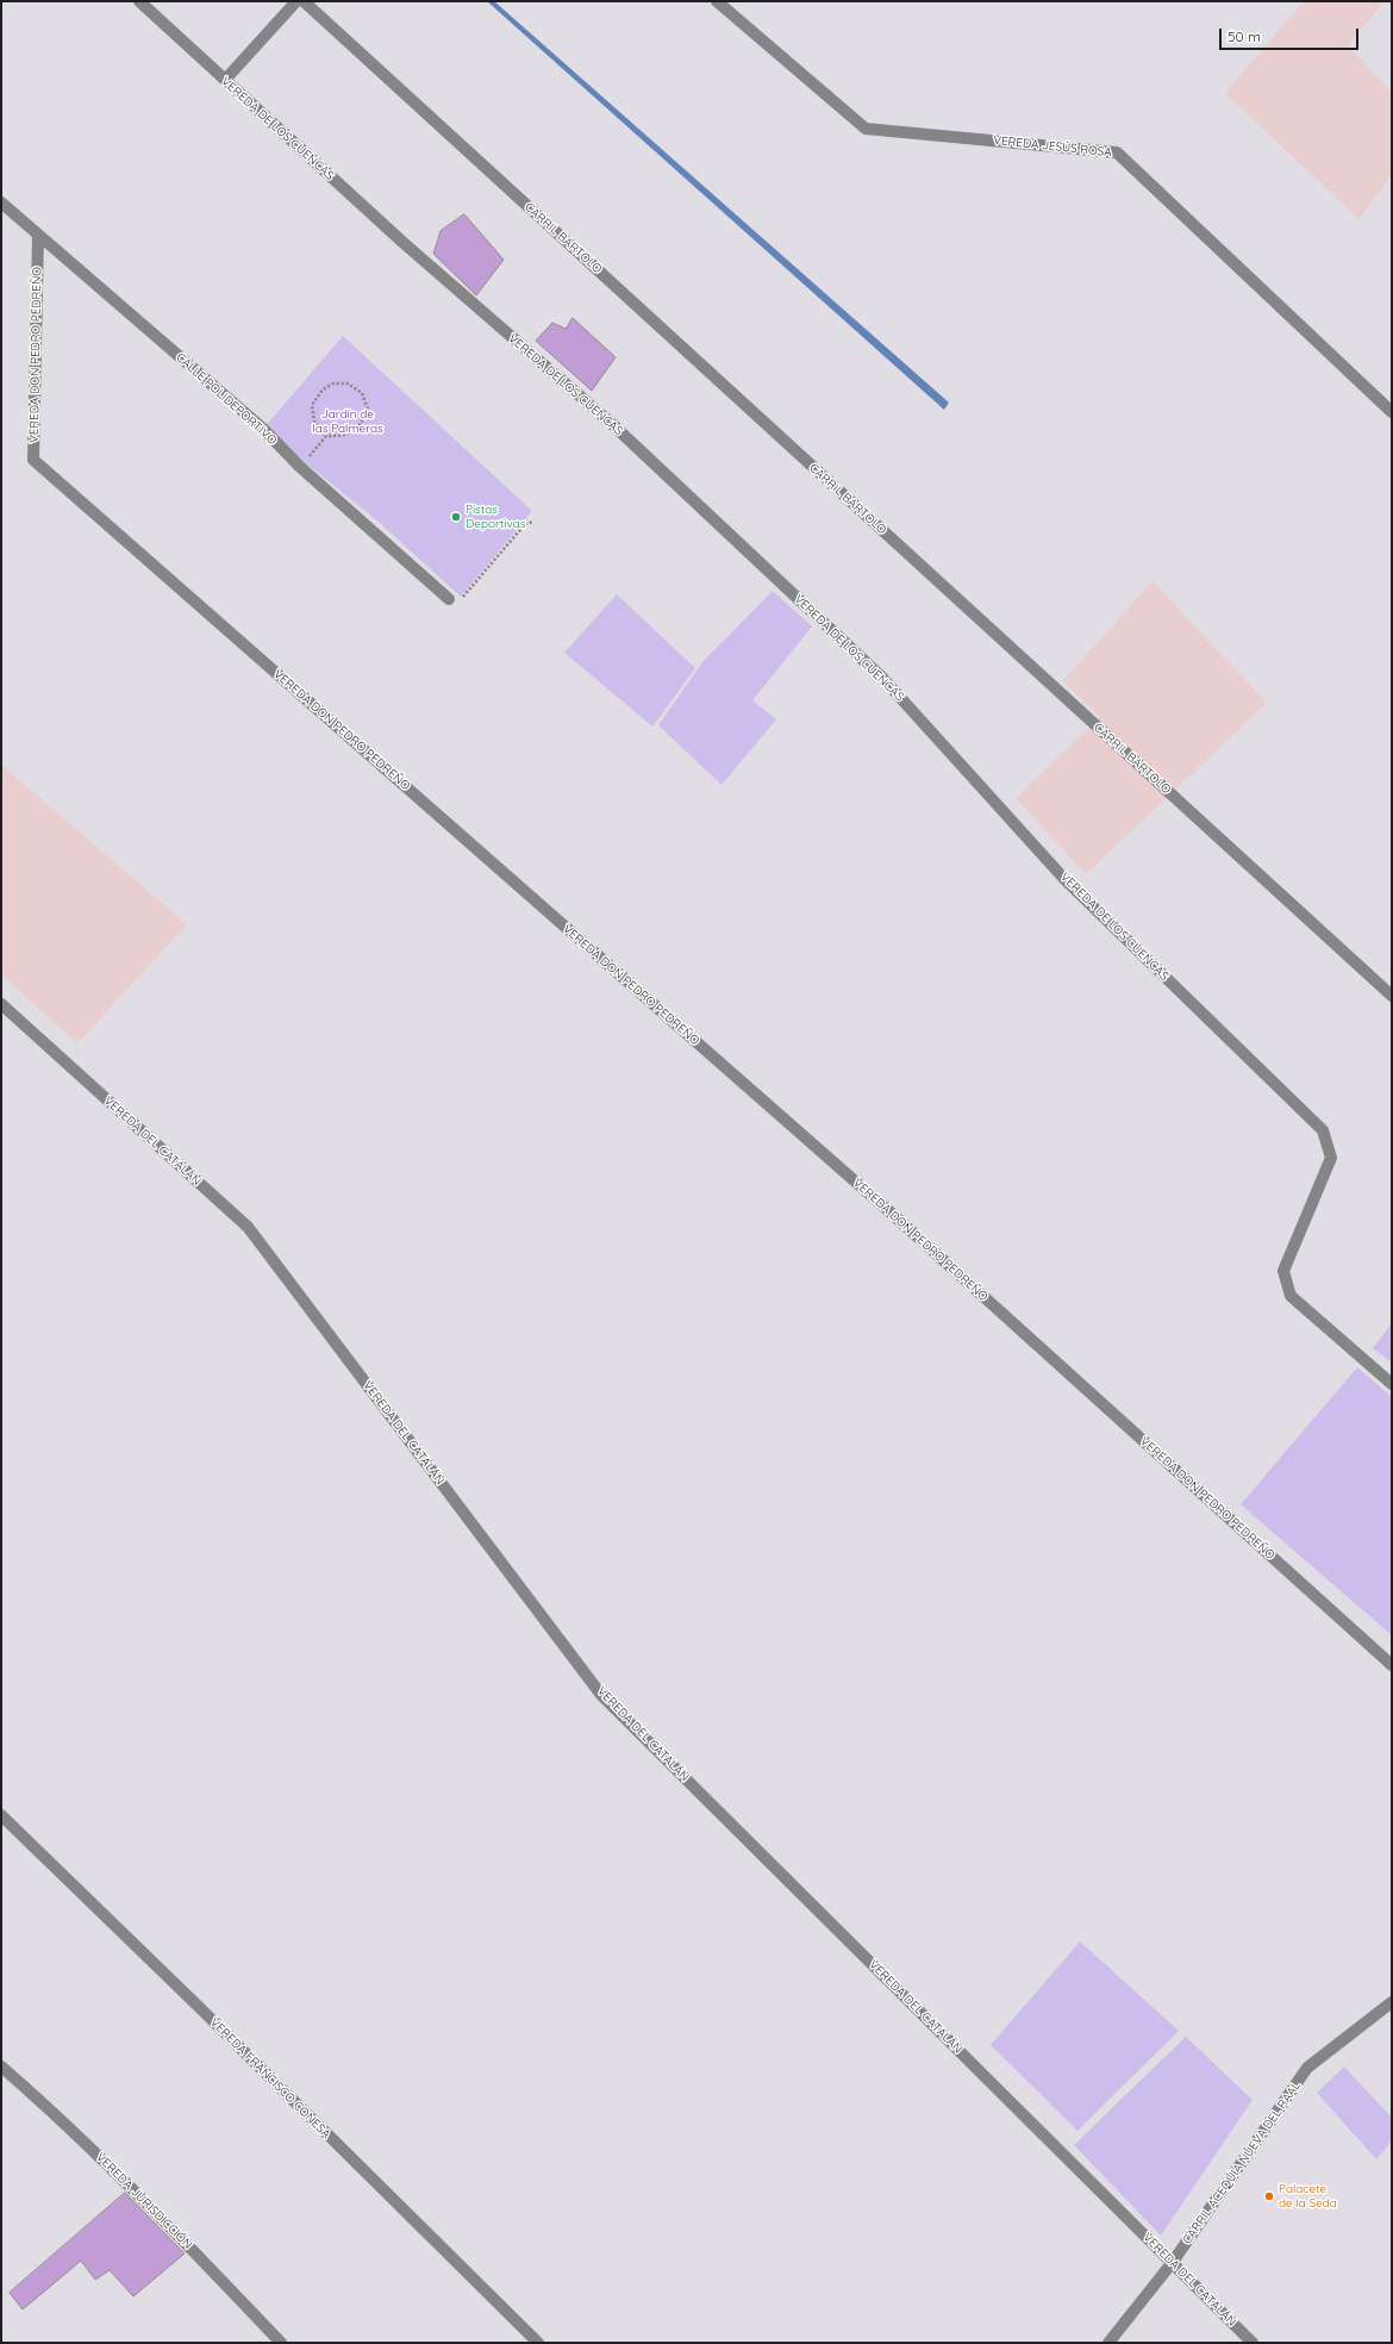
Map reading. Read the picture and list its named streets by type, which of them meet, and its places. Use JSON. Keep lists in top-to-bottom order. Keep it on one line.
{"streets":{"street":["VEREDA DE LOS CUENCAS","VEREDA JESÚS ROSA","CARRIL BARTOLO","VEREDA DON PEDRO PEDREÑO","CALLE POLIDEPORTIVO","VEREDA DEL CATALÁN","VEREDA FRANCISCO CONESA","CARRIL ACEQUIA NUEVA DEL RAAL","VEREDA JURISDICCIÓN"]},"crossings":[["VEREDA DON PEDRO PEDREÑO","CALLE POLIDEPORTIVO"],["VEREDA DEL CATALÁN","CARRIL ACEQUIA NUEVA DEL RAAL"]],"parks":["Jardín de las Palmeras"],"places":["Pistas Deportivas","Palacete de la Seda"],"scale_bar":"50 m"}
